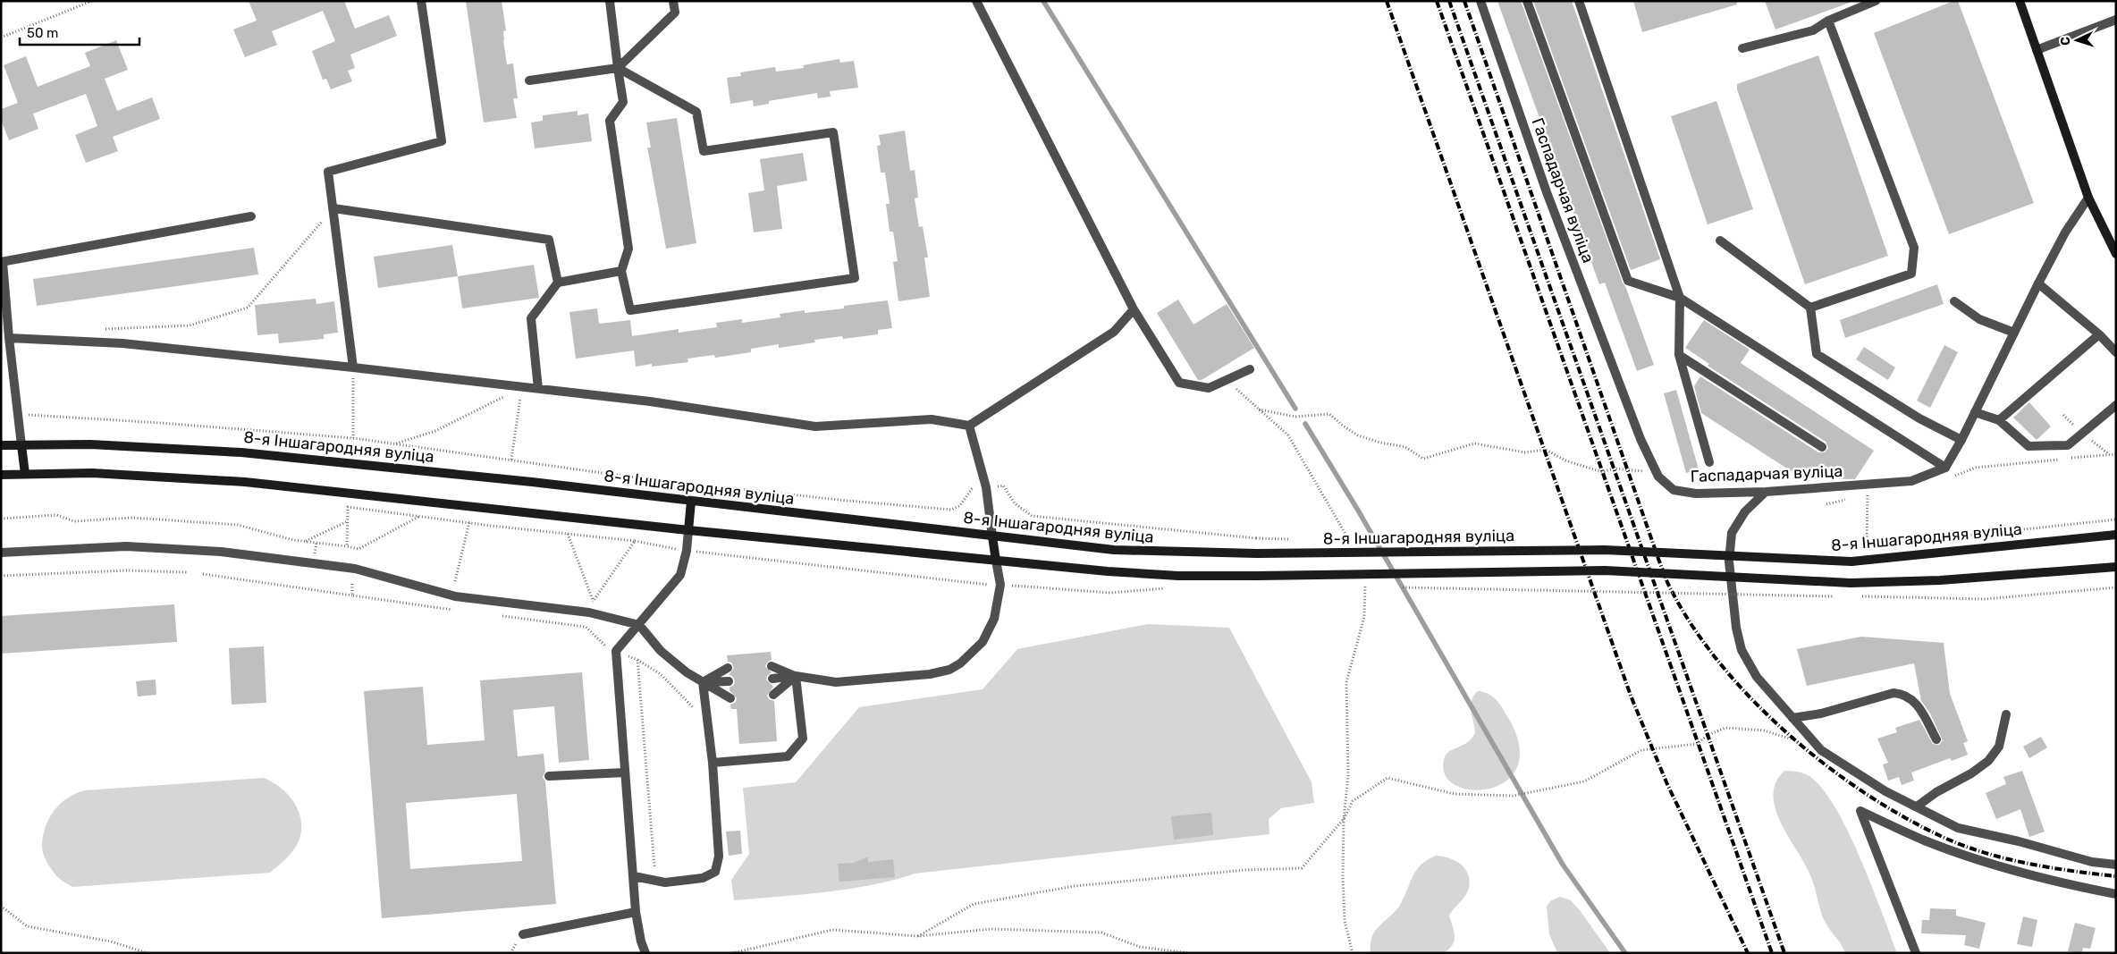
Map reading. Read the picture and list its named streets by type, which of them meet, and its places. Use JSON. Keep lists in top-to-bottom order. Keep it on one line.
{"streets":{"main road":["8-я Іншагародняя вуліца"],"street":["Гаспадарчая вуліца"]},"scale_bar":"50 m","north":"left"}
